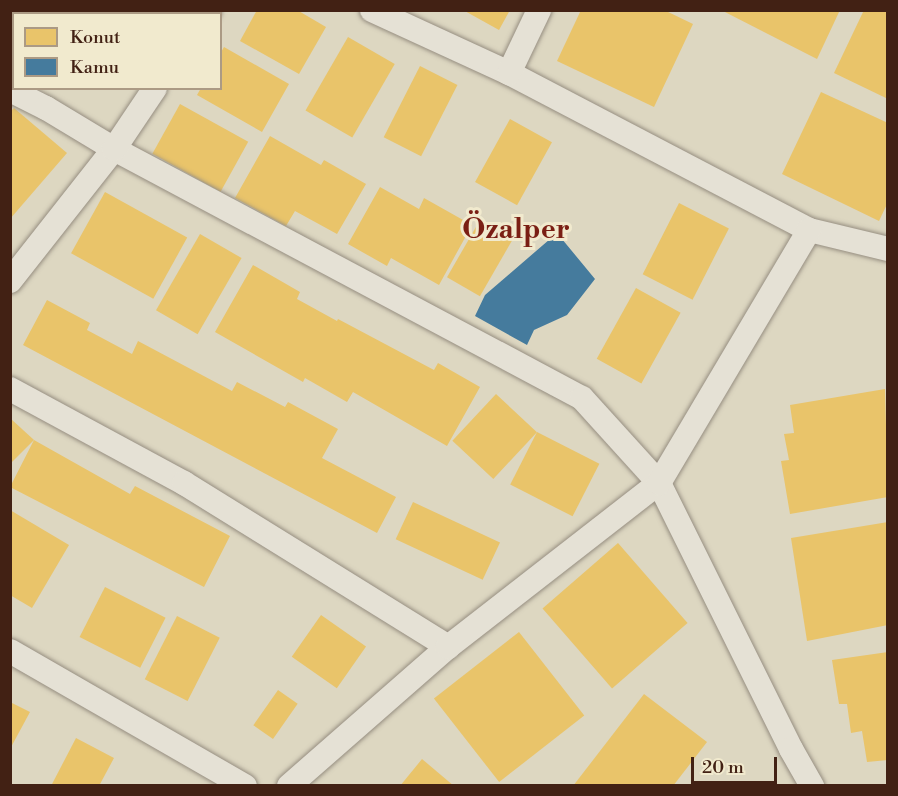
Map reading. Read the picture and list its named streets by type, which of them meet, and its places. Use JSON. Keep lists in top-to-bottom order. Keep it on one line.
{"districts":["Özalper"],"legend":["Konut","Kamu"],"scale_bar":"20 m"}
